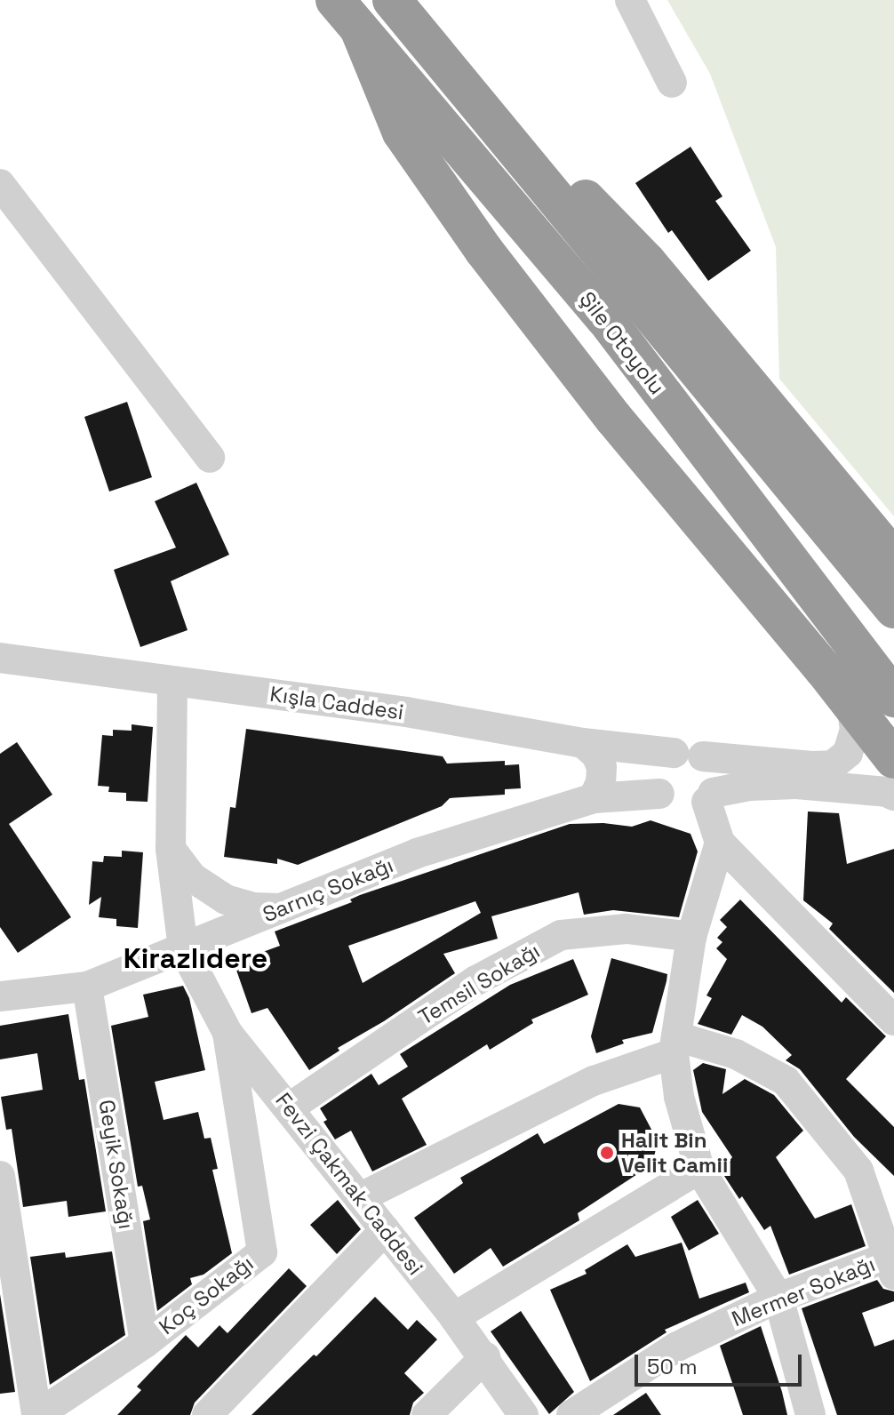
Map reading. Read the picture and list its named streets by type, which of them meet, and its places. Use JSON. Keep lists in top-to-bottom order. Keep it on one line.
{"streets":{"highway":["Şile Otoyolu"],"street":["Kışla Caddesi","Sarnıç Sokağı","Temsil Sokağı","Geyik Sokağı","Fevzi Çakmak Caddesi","Mermer Sokağı","Koç Sokağı"]},"crossings":[["Kışla Caddesi","Sarnıç Sokağı"],["Sarnıç Sokağı","Geyik Sokağı"],["Sarnıç Sokağı","Fevzi Çakmak Caddesi"],["Temsil Sokağı","Fevzi Çakmak Caddesi"],["Geyik Sokağı","Koç Sokağı"],["Fevzi Çakmak Caddesi","Koç Sokağı"]],"districts":["Kirazlıdere"],"places":["Halit Bin Velit Camii"],"scale_bar":"50 m"}
